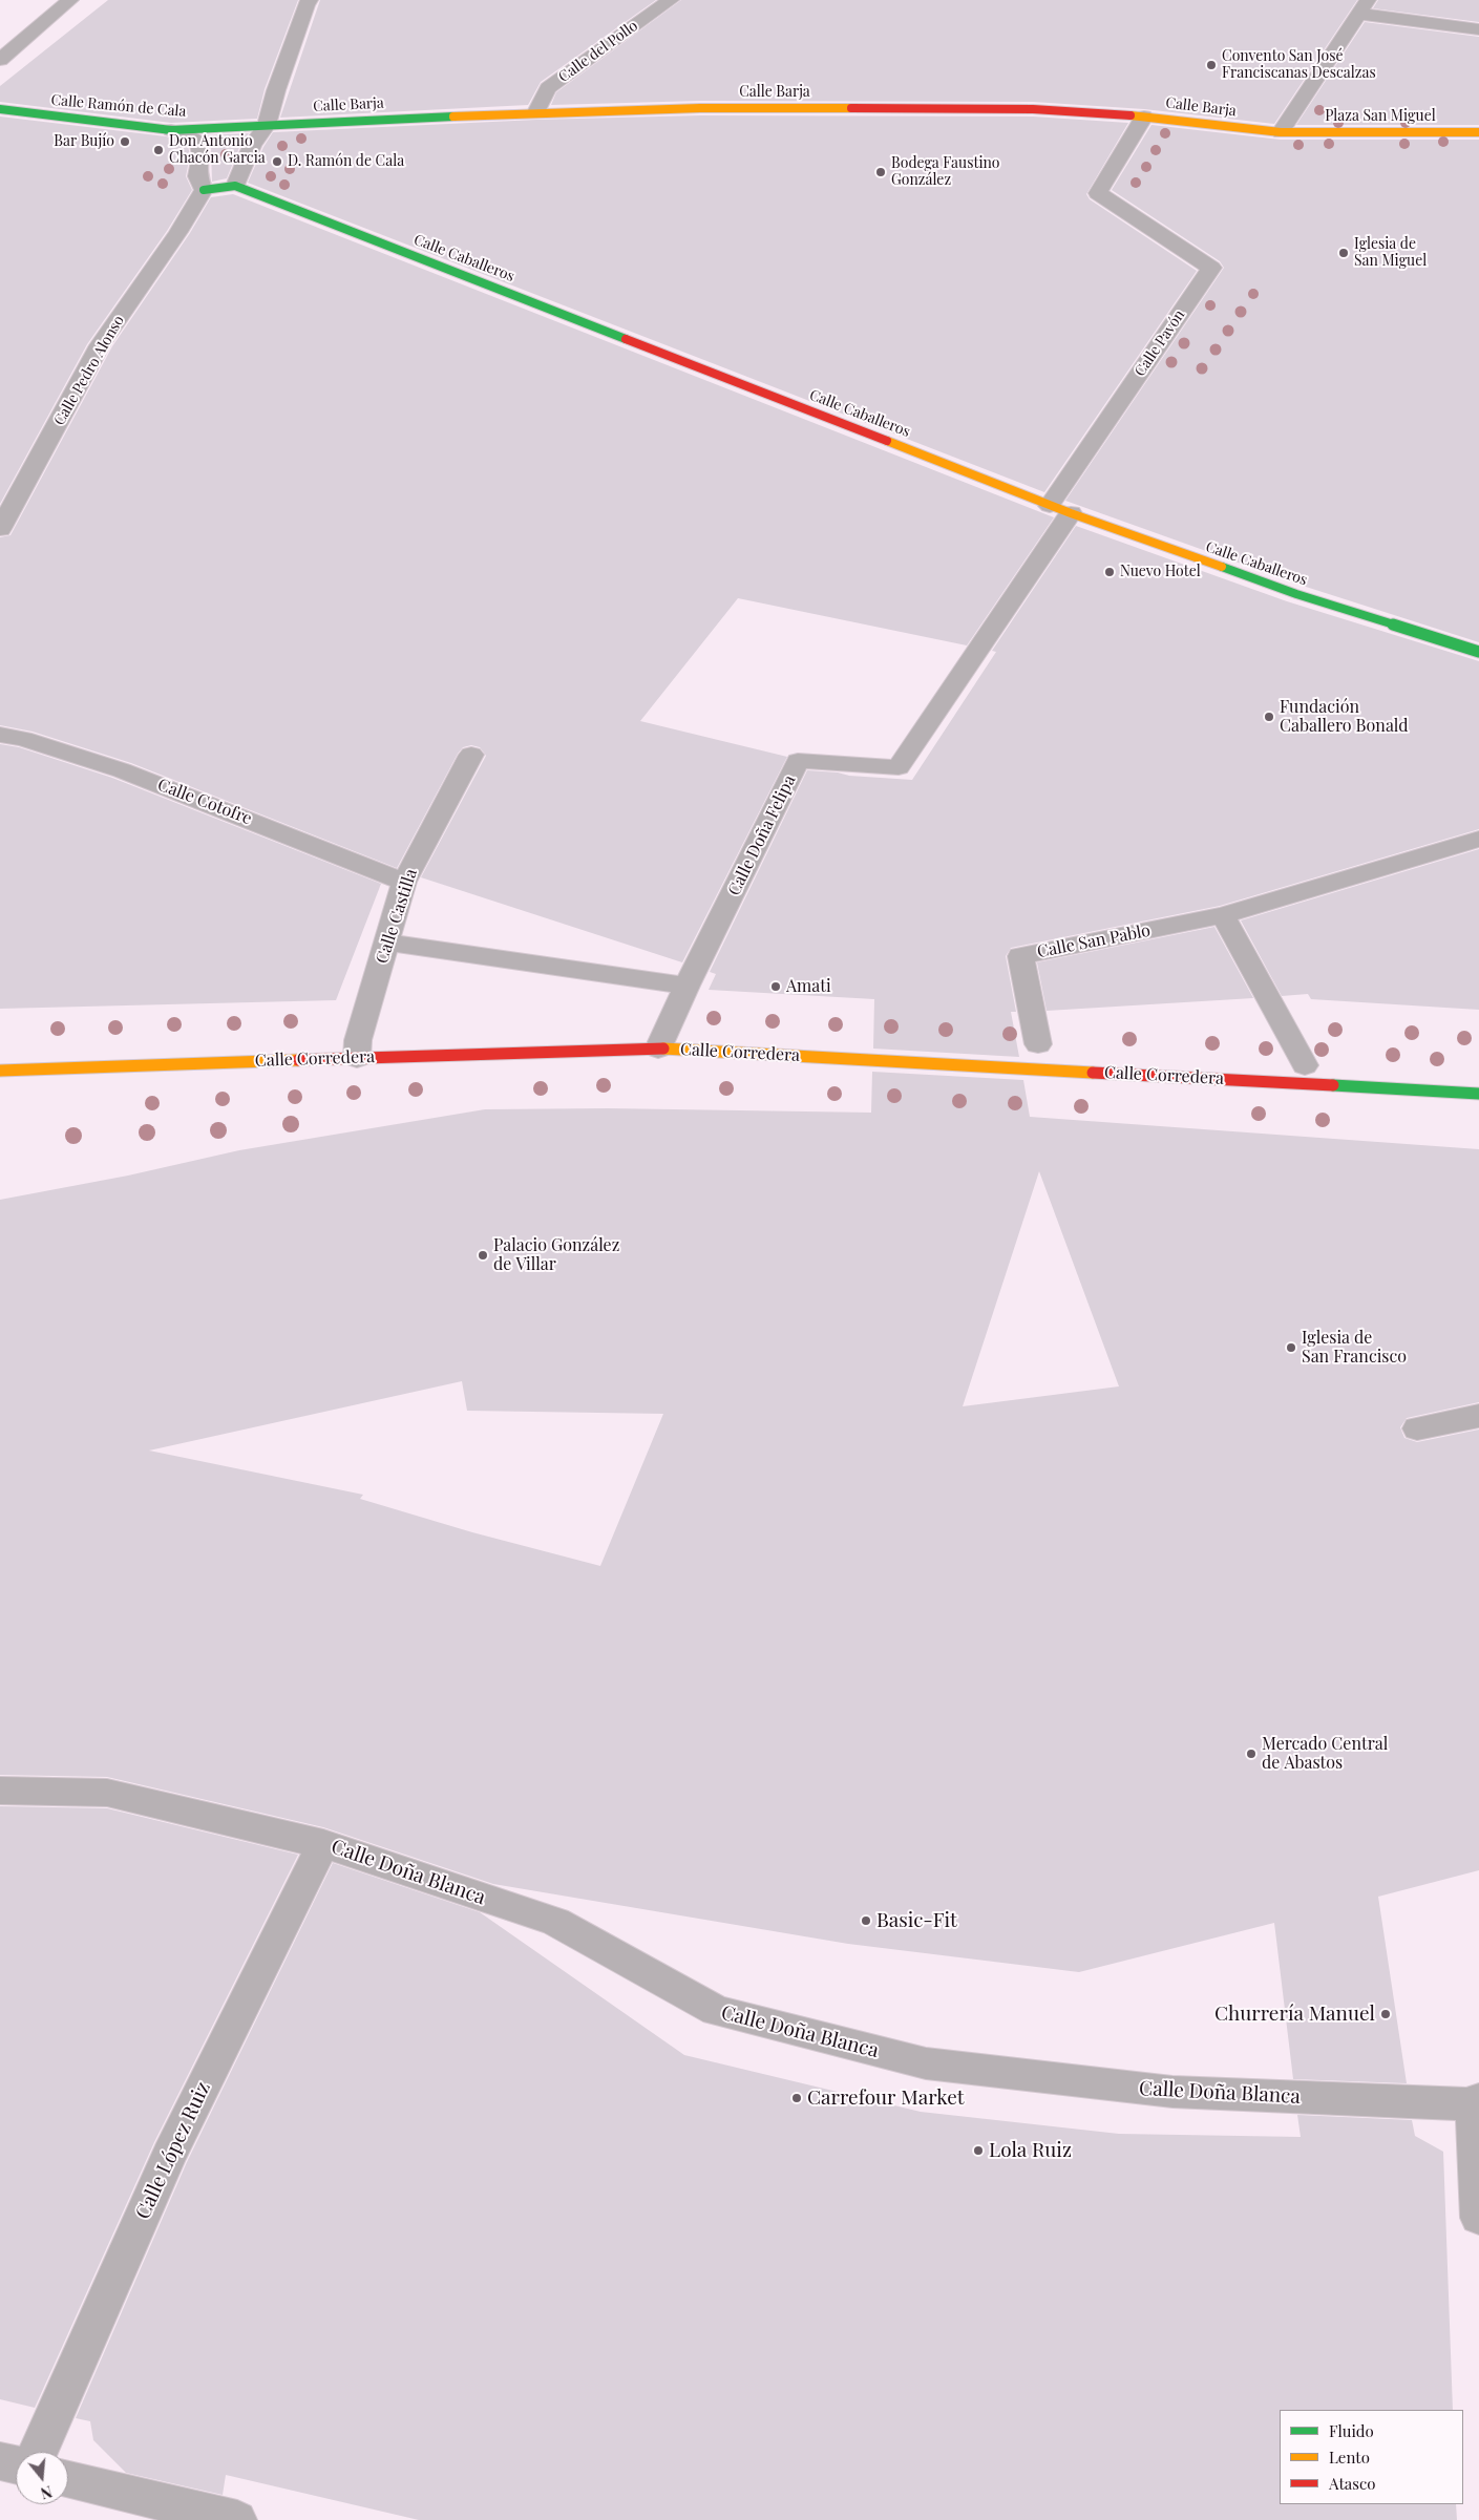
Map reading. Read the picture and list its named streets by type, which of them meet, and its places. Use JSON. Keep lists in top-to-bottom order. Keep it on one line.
{"streets":{"street":["Calle del Pollo","Calle Barja","Calle Ramón de Cala","Plaza San Miguel","Calle Caballeros","Calle Pavón","Calle Pedro Alonso","Calle Cotofre","Calle Doña Felipa","Calle Castilla","Calle San Pablo","Calle Corredera","Calle Doña Blanca","Calle López Ruiz"]},"crossings":[["Calle del Pollo","Calle Barja"],["Calle Barja","Calle Ramón de Cala"],["Calle Barja","Plaza San Miguel"],["Calle Barja","Calle Pavón"],["Calle Caballeros","Calle Pavón"],["Calle Caballeros","Calle Doña Felipa"],["Calle Pavón","Calle Doña Felipa"],["Calle Cotofre","Calle Castilla"],["Calle Doña Felipa","Calle Corredera"],["Calle Castilla","Calle Corredera"],["Calle Doña Blanca","Calle López Ruiz"]],"places":["Convento San José Franciscanas Descalzas","Bar Bujío","Don Antonio Chacón Garcia","D. Ramón de Cala","Bodega Faustino González","Iglesia de San Miguel","Nuevo Hotel","Fundación Caballero Bonald","Amati","Palacio González de Villar","Iglesia de San Francisco","Mercado Central de Abastos","Basic-Fit","Churrería Manuel","Carrefour Market","Lola Ruiz"],"legend":["Fluido","Lento","Atasco"],"north":"bottom"}
